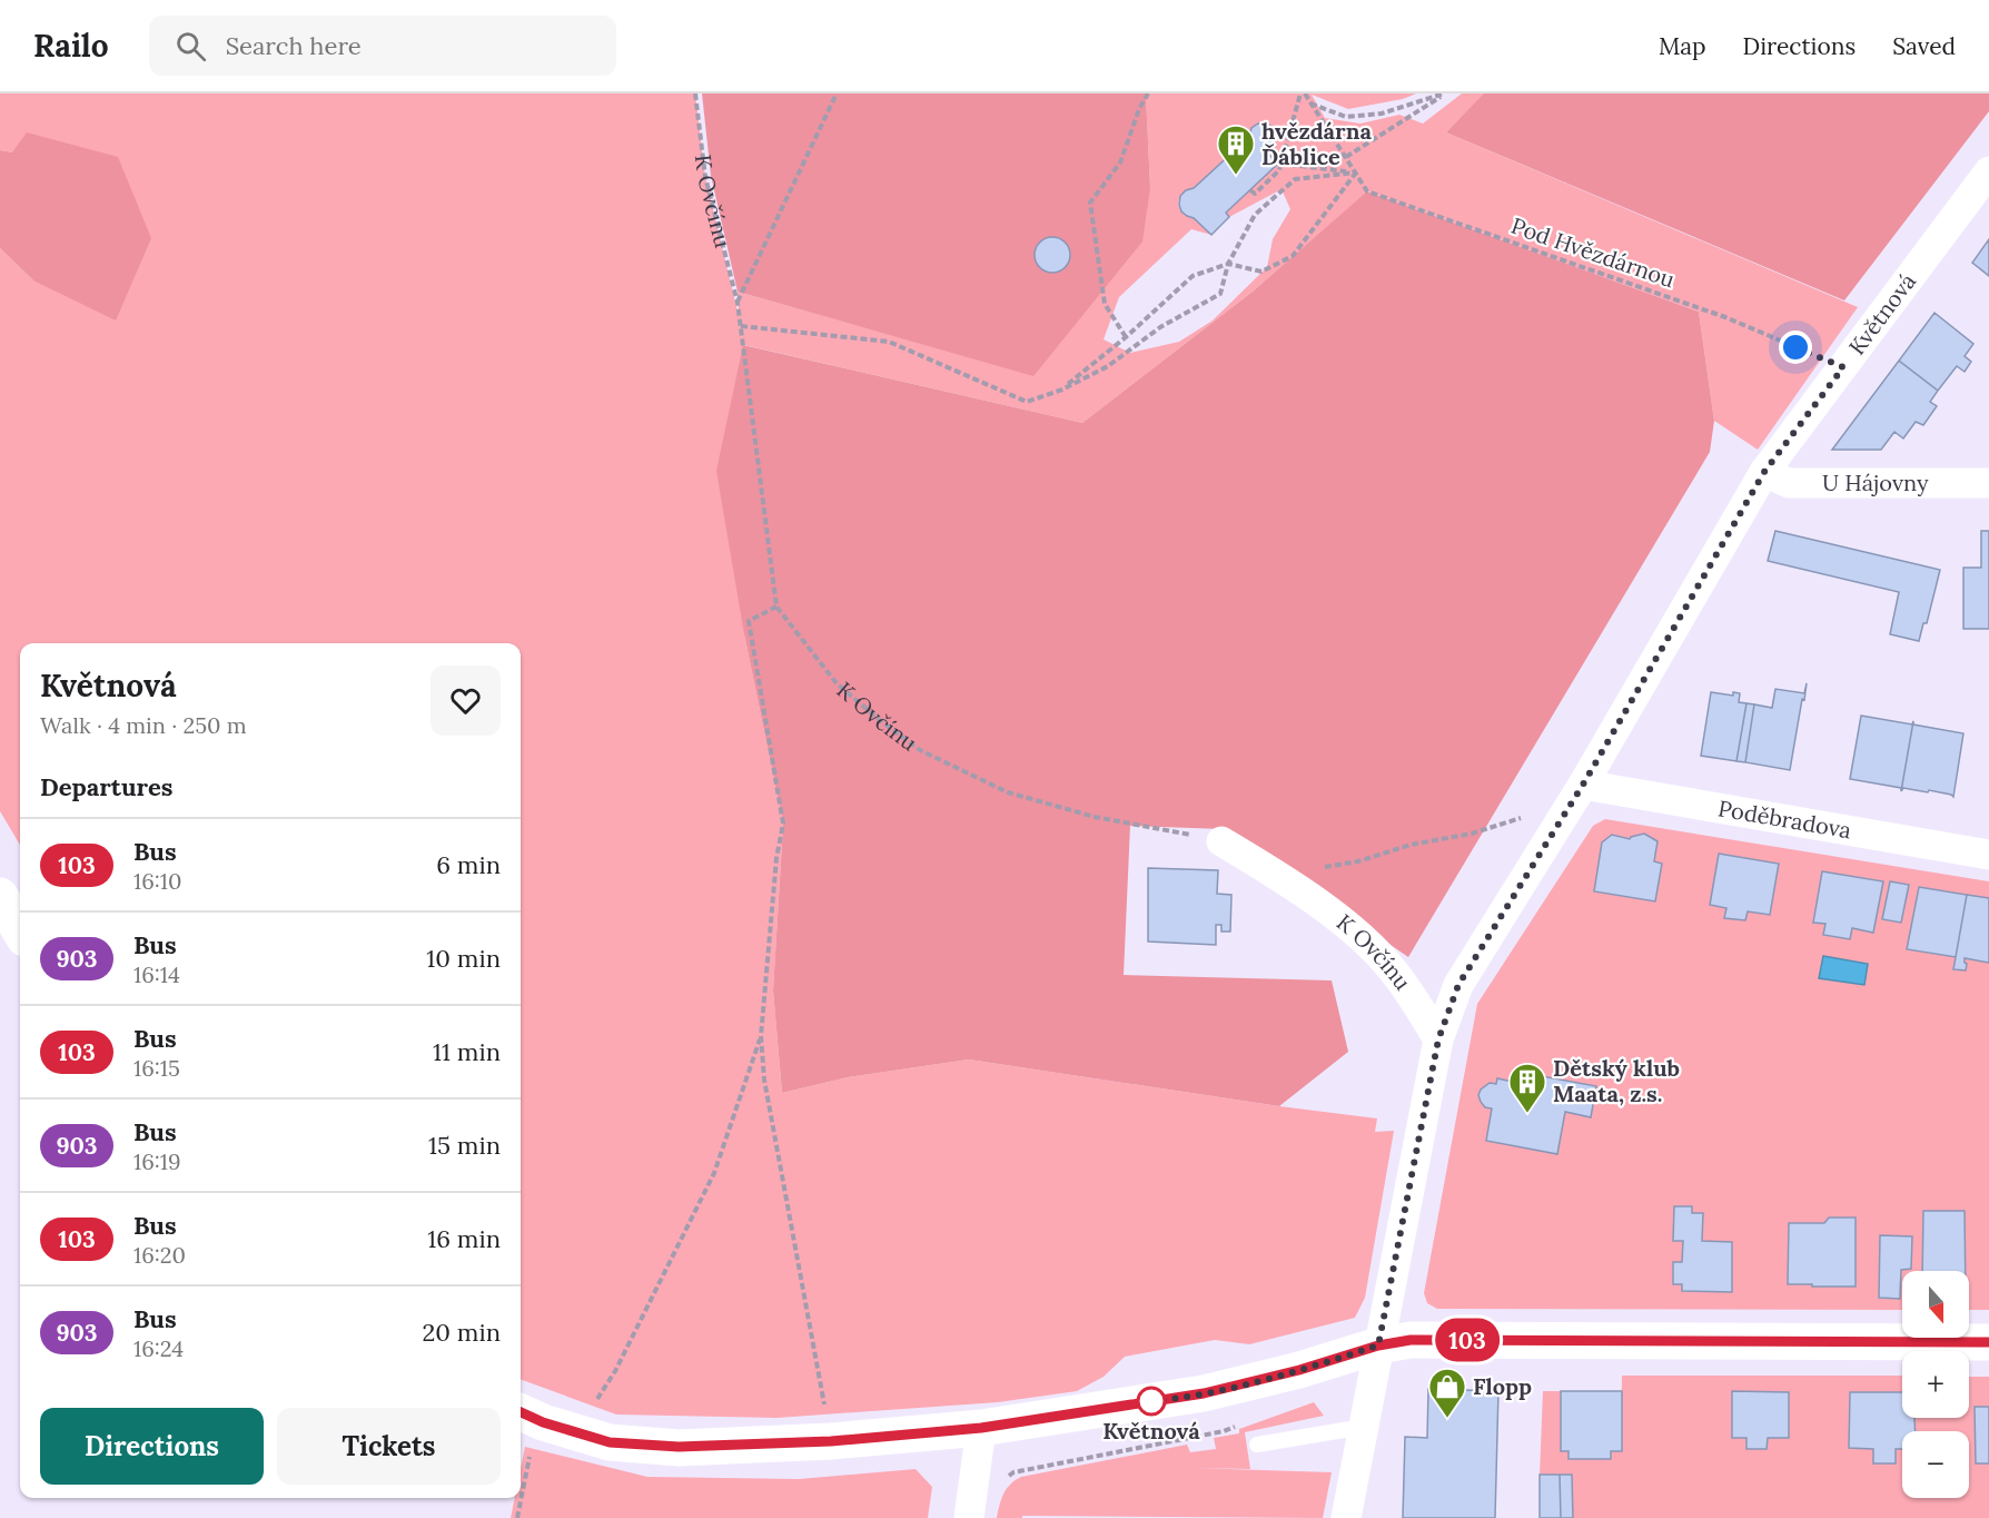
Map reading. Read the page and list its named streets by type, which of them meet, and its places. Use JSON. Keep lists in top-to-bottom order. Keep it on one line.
{"streets":{"street":["K Ovčínu","Květnová","U Hájovny","Poděbradova"],"path":["Pod Hvězdárnou"]},"crossings":[["K Ovčínu","Květnová"],["Pod Hvězdárnou","Květnová"],["Květnová","U Hájovny"],["Květnová","Poděbradova"]],"places":{"building":["hvězdárna Ďáblice","Dětský klub Maata, z.s."],"other":["Květnová"],"shop":["Flopp"]},"lines":["bus line 103"],"north":"bottom","page":{"header":"Railo","search":"Search here","nav":["Map","Directions","Saved"],"on_map":"103","heading":[["Květnová","Walk · 4 min · 250 m"],"Departures"],"list":[{"mark":"103","name":"Bus","note":"16:10","value":"6 min"},{"mark":"903","name":"Bus","note":"16:14","value":"10 min"},{"mark":"103","name":"Bus","note":"16:15","value":"11 min"},{"mark":"903","name":"Bus","note":"16:19","value":"15 min"},{"mark":"103","name":"Bus","note":"16:20","value":"16 min"},{"mark":"903","name":"Bus","note":"16:24","value":"20 min"}],"map_buttons":["+","−"],"buttons":["Directions","Tickets"]}}
